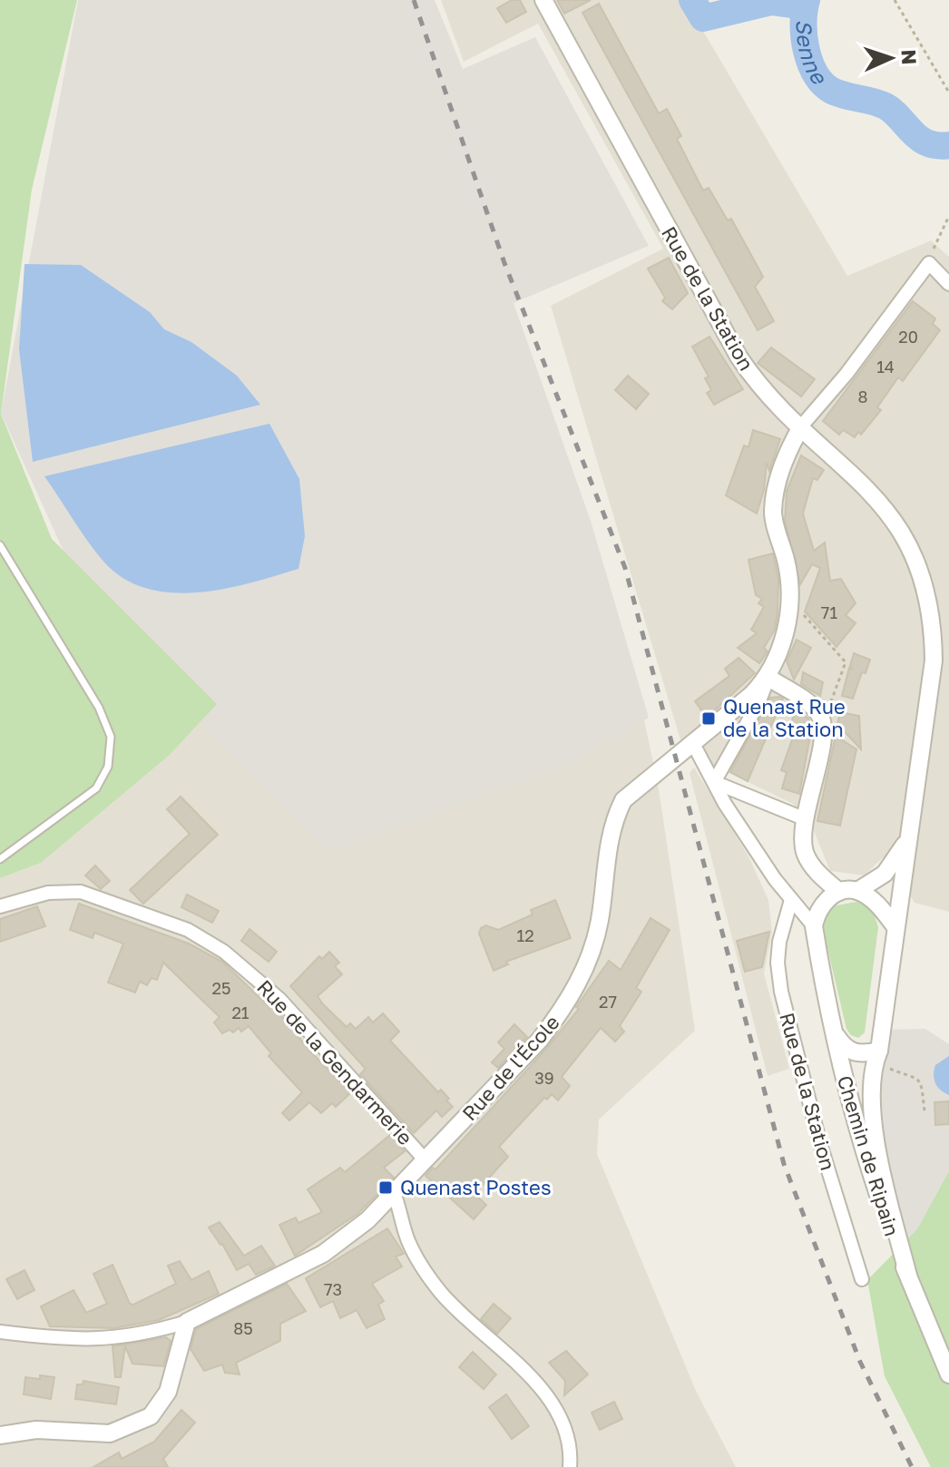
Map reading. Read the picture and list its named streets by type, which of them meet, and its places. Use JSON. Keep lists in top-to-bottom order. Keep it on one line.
{"streets":{"street":["Rue de la Station","Rue de la Gendarmerie","Rue de l'École","Chemin de Ripain"]},"crossings":[["Rue de la Station","Chemin de Ripain"],["Rue de la Gendarmerie","Rue de l'École"]],"water":["Senne"],"places":{"transit":["Quenast Rue de la Station","Quenast Postes"]},"house_numbers":["20","14","8","71","12","25","27","21","39","73","85"],"north":"right"}
